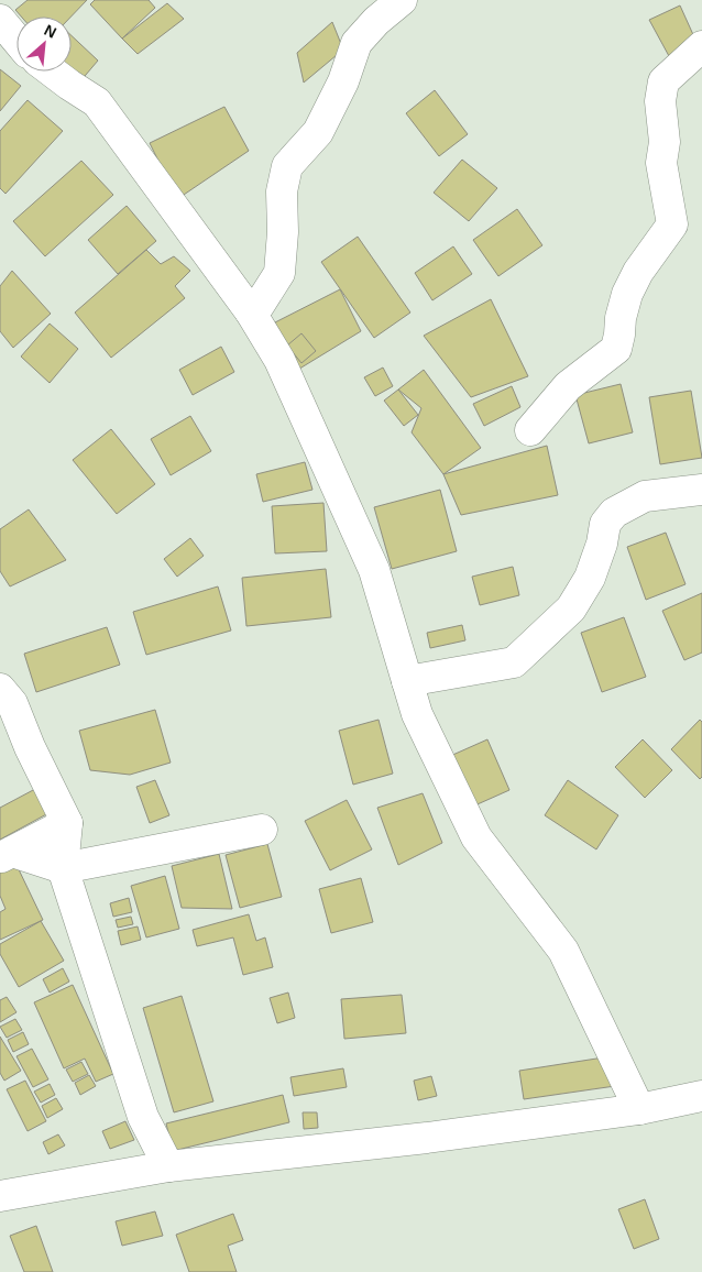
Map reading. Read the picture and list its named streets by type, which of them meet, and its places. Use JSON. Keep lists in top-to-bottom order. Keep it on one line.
{"north":"top right"}
